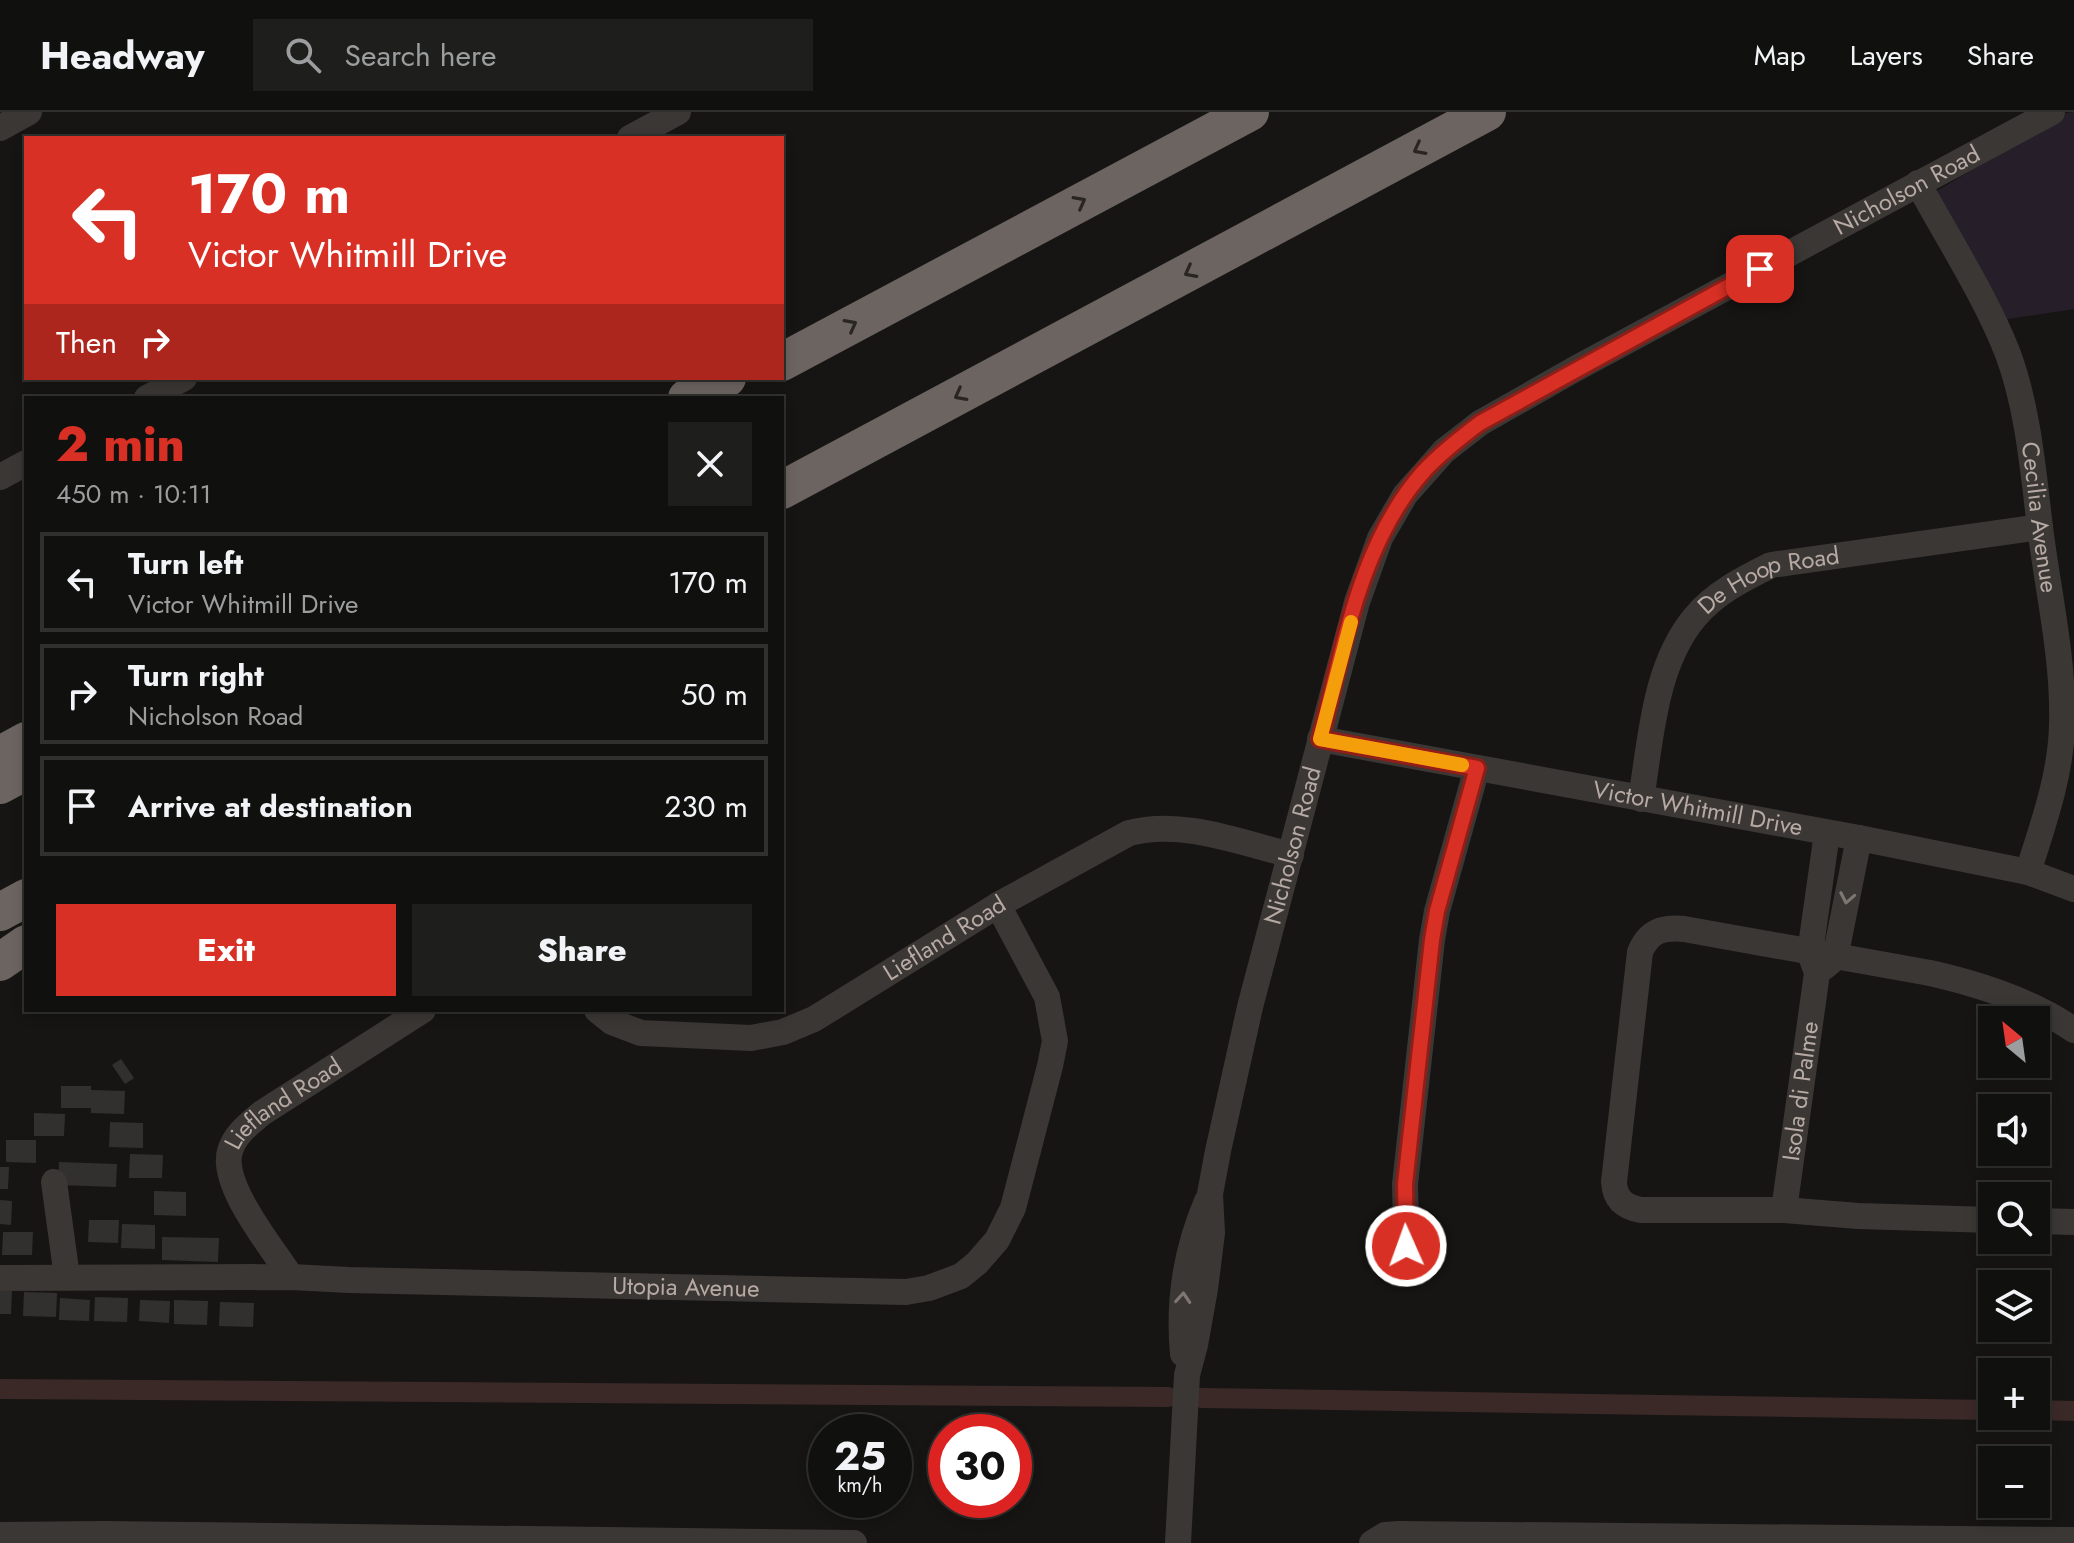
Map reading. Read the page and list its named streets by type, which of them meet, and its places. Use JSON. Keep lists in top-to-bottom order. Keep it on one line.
{"streets":{"street":["Nicholson Road","Cecilia Avenue","De Hoop Road","Victor Whitmill Drive","Liefland Road","Isola di Palme","Utopia Avenue"]},"crossings":[["Nicholson Road","Cecilia Avenue"],["Nicholson Road","Victor Whitmill Drive"],["Nicholson Road","Liefland Road"],["Cecilia Avenue","De Hoop Road"],["Cecilia Avenue","Victor Whitmill Drive"],["De Hoop Road","Victor Whitmill Drive"],["Victor Whitmill Drive","Isola di Palme"],["Liefland Road","Utopia Avenue"]],"north":"top left","page":{"header":"Headway","search":"Search here","nav":["Map","Layers","Share"],"turn":["170 m","Victor Whitmill Drive"],"then":"Then","heading":["2 min","450 m · 10:11"],"list":[{"name":"Turn left","note":"Victor Whitmill Drive","value":"170 m"},{"name":"Turn right","note":"Nicholson Road","value":"50 m"},{"name":"Arrive at destination","value":"230 m"}],"buttons":["Exit","Share"],"map_buttons":["+","−"],"speed":"25 km/h","limit":"30"}}
